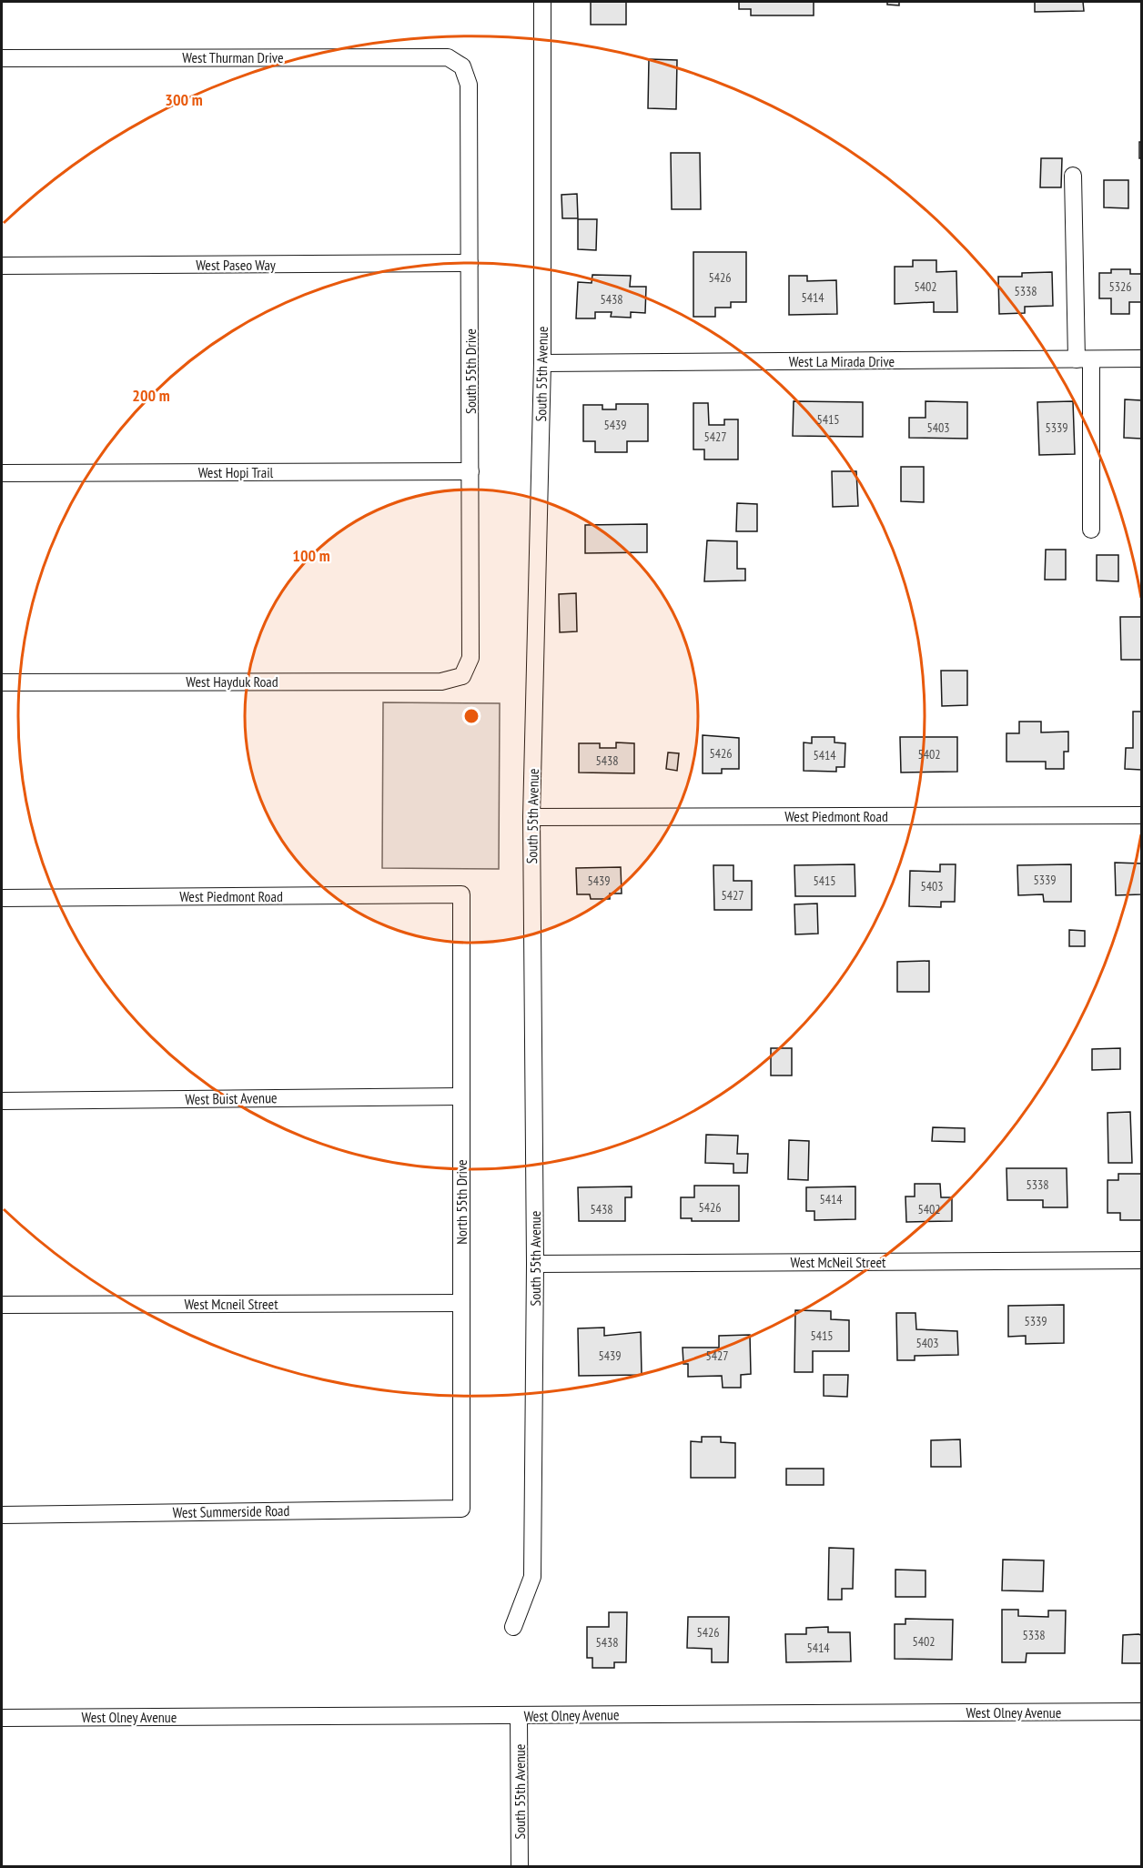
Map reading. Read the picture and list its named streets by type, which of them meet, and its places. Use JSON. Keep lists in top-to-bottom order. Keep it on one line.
{"streets":{"street":["West Thurman Drive","West Paseo Way","West La Mirada Drive","South 55th Drive","South 55th Avenue","West Hopi Trail","West Hayduk Road","West Piedmont Road","West Buist Avenue","North 55th Drive","West McNeil Street","West Mcneil Street","West Summerside Road","West Olney Avenue"]},"crossings":[["West Thurman Drive","South 55th Drive"],["West Paseo Way","South 55th Drive"],["West La Mirada Drive","South 55th Avenue"],["South 55th Drive","West Hopi Trail"],["South 55th Drive","West Hayduk Road"],["South 55th Avenue","West Piedmont Road"],["South 55th Avenue","West McNeil Street"],["South 55th Avenue","West Olney Avenue"],["West Piedmont Road","North 55th Drive"],["West Buist Avenue","North 55th Drive"],["North 55th Drive","West Mcneil Street"],["North 55th Drive","West Summerside Road"]],"house_numbers":["5426","5402","5326","5338","5414","5438","5415","5439","5403","5339","5427","5426","5402","5414","5438","5339","5439","5415","5403","5427","5338","5414","5426","5438","5402","5339","5415","5403","5439","5427","5426","5338","5402","5438","5414"],"rings":["300 m","200 m","100 m"]}
